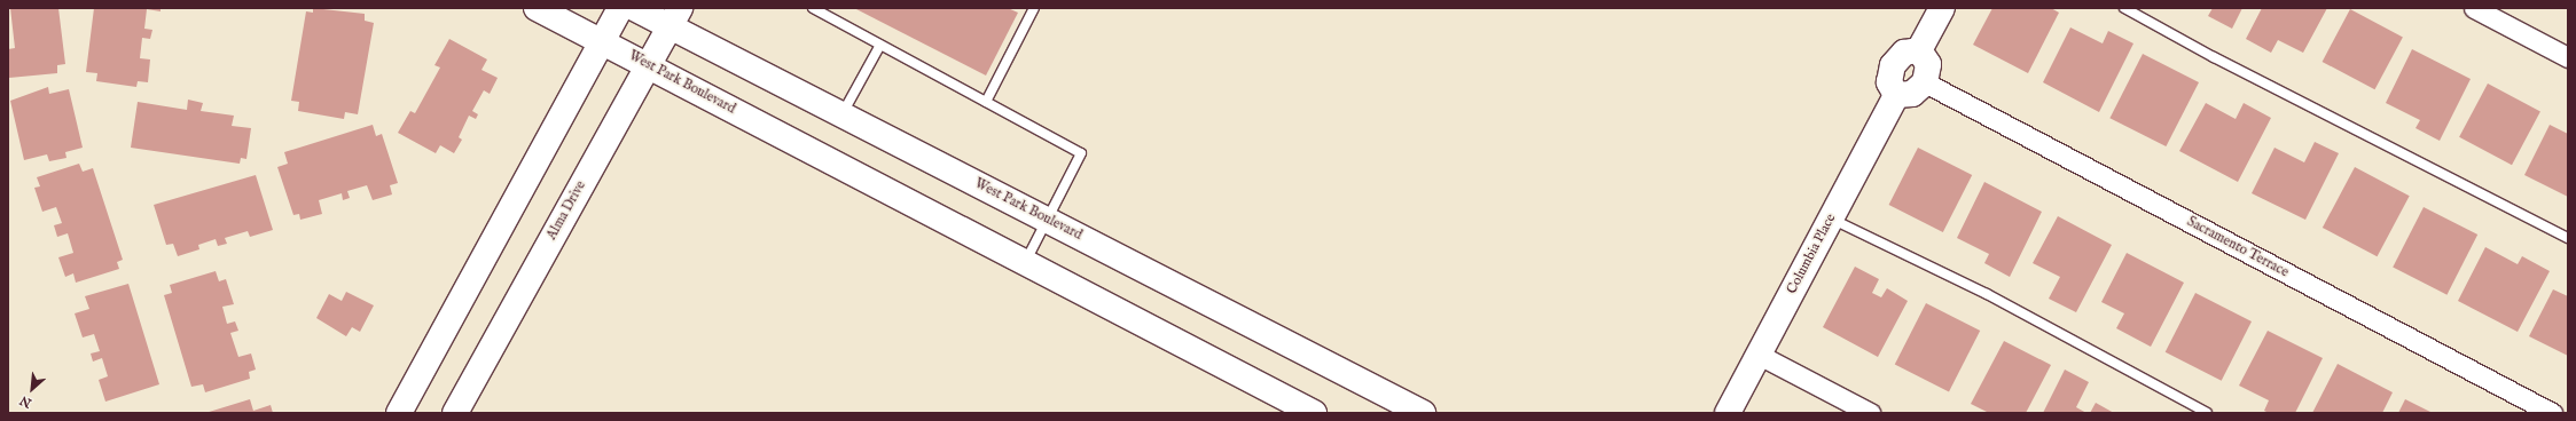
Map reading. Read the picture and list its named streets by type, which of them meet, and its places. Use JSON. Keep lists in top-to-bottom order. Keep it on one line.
{"streets":{"main road":["West Park Boulevard","Alma Drive","Columbia Place"],"street":["Sacramento Terrace"]},"crossings":[["West Park Boulevard","Alma Drive"],["Sacramento Terrace","Columbia Place"]],"north":"bottom left"}
